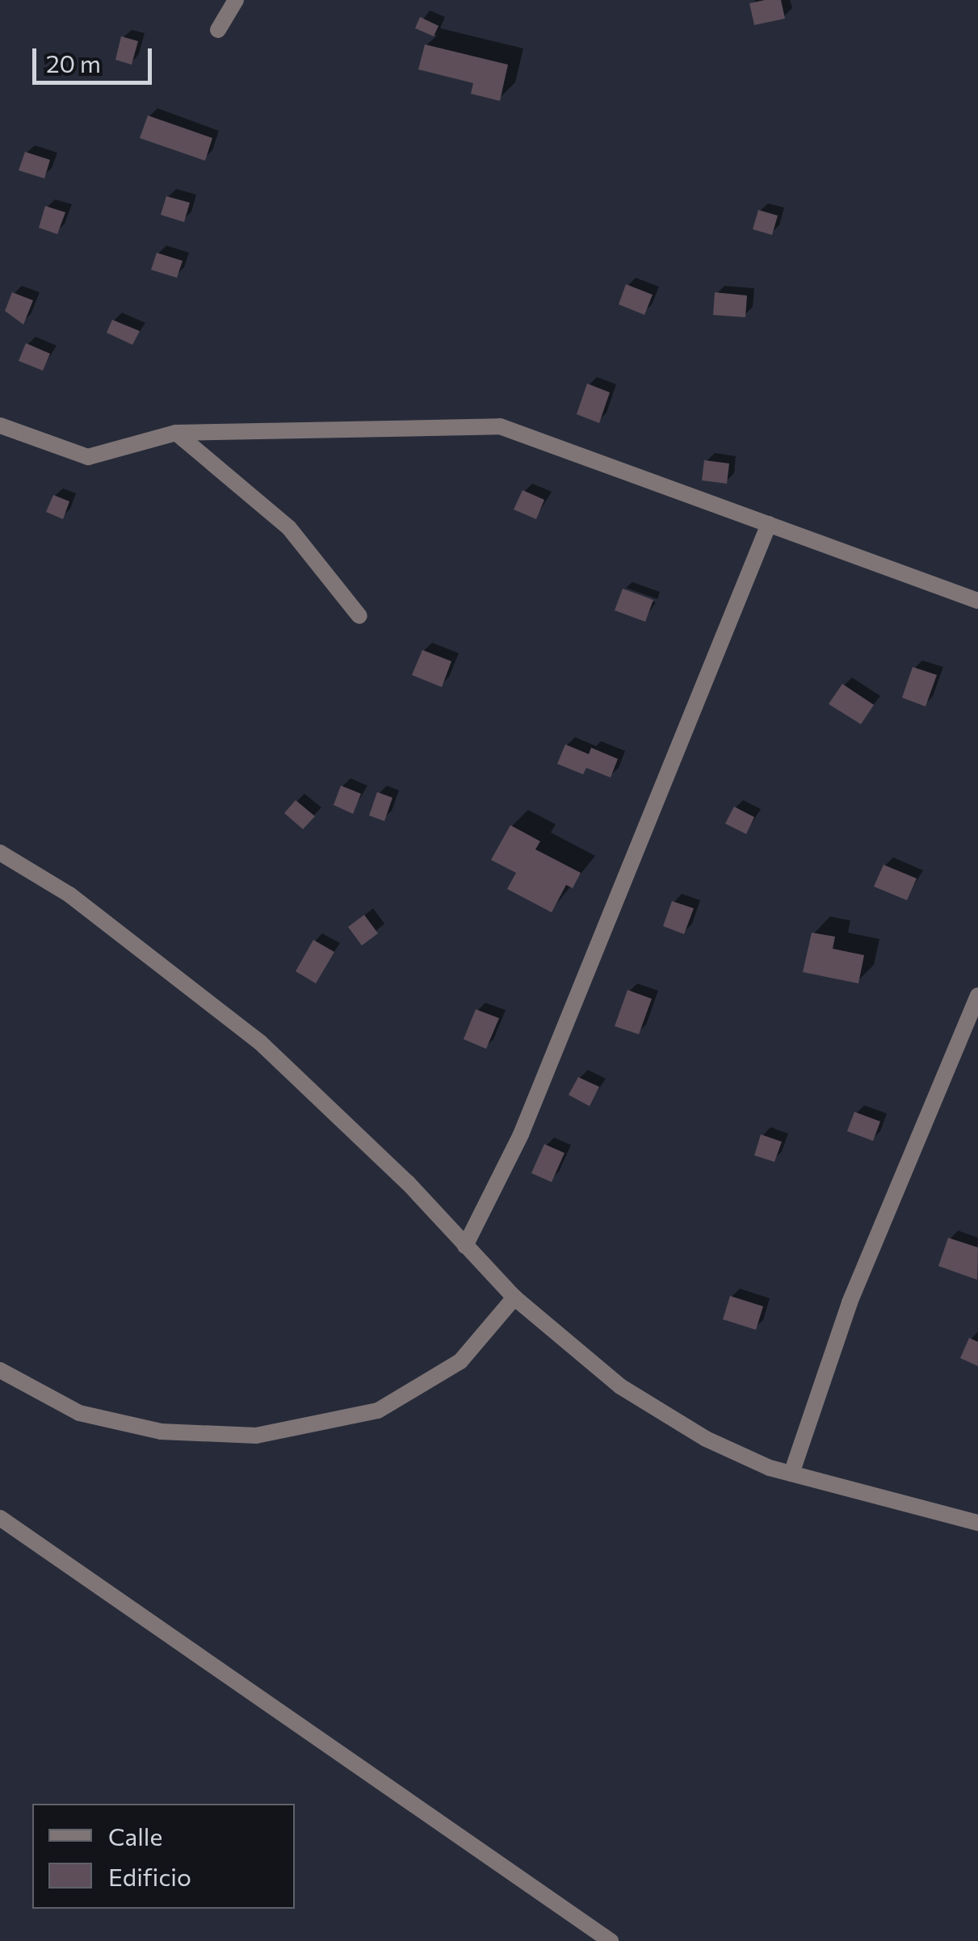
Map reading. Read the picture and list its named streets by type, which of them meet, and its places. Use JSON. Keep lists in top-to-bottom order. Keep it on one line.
{"legend":["Calle","Edificio"],"scale_bar":"20 m"}
